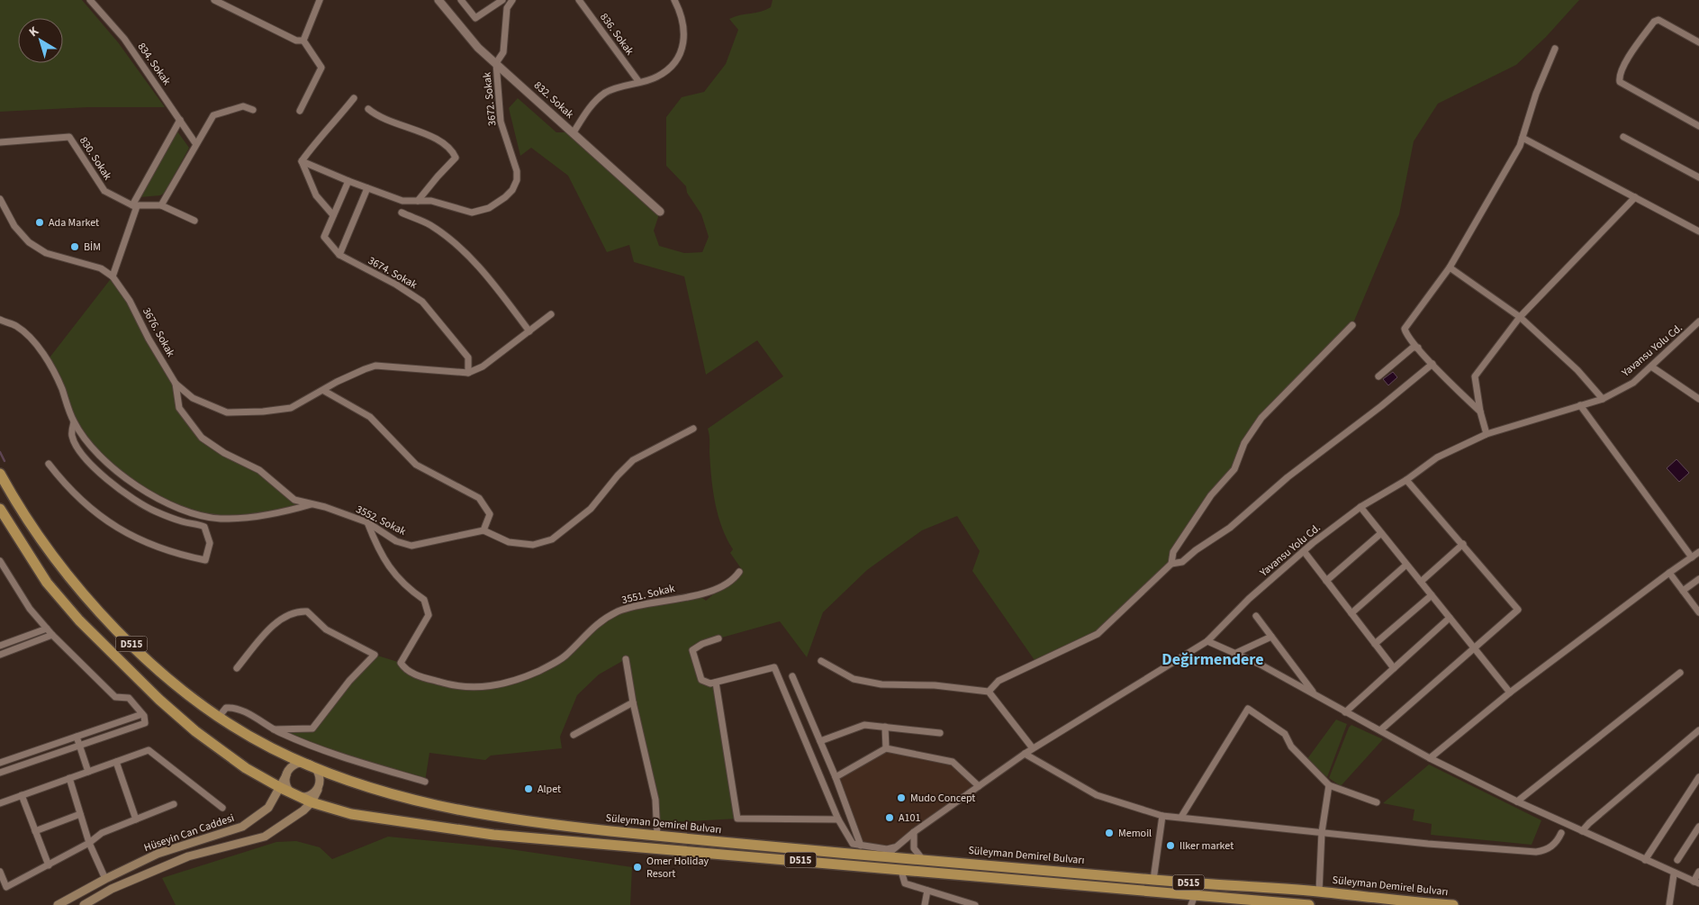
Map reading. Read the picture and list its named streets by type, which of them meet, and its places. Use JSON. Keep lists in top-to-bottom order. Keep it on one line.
{"streets":{"highway":["D515","Süleyman Demirel Bulvarı"],"main road":["Hüseyin Can Caddesi"],"street":["836. Sokak","834. Sokak","3672. Sokak","832. Sokak","830. Sokak","3674. Sokak","3676. Sokak","Yavansu Yolu Cd.","3552. Sokak","3551. Sokak"]},"crossings":[["3672. Sokak","832. Sokak"],["3674. Sokak","3676. Sokak"],["3676. Sokak","3552. Sokak"],["Yavansu Yolu Cd.","Süleyman Demirel Bulvarı"],["3552. Sokak","3551. Sokak"],["D515","Süleyman Demirel Bulvarı"],["D515","Hüseyin Can Caddesi"],["Süleyman Demirel Bulvarı","Hüseyin Can Caddesi"]],"districts":["Değirmendere"],"places":["Ada Market","BİM","Alpet","Mudo Concept","A101","Memoil","Ilker market","Omer Holiday Resort"],"north":"top left"}
